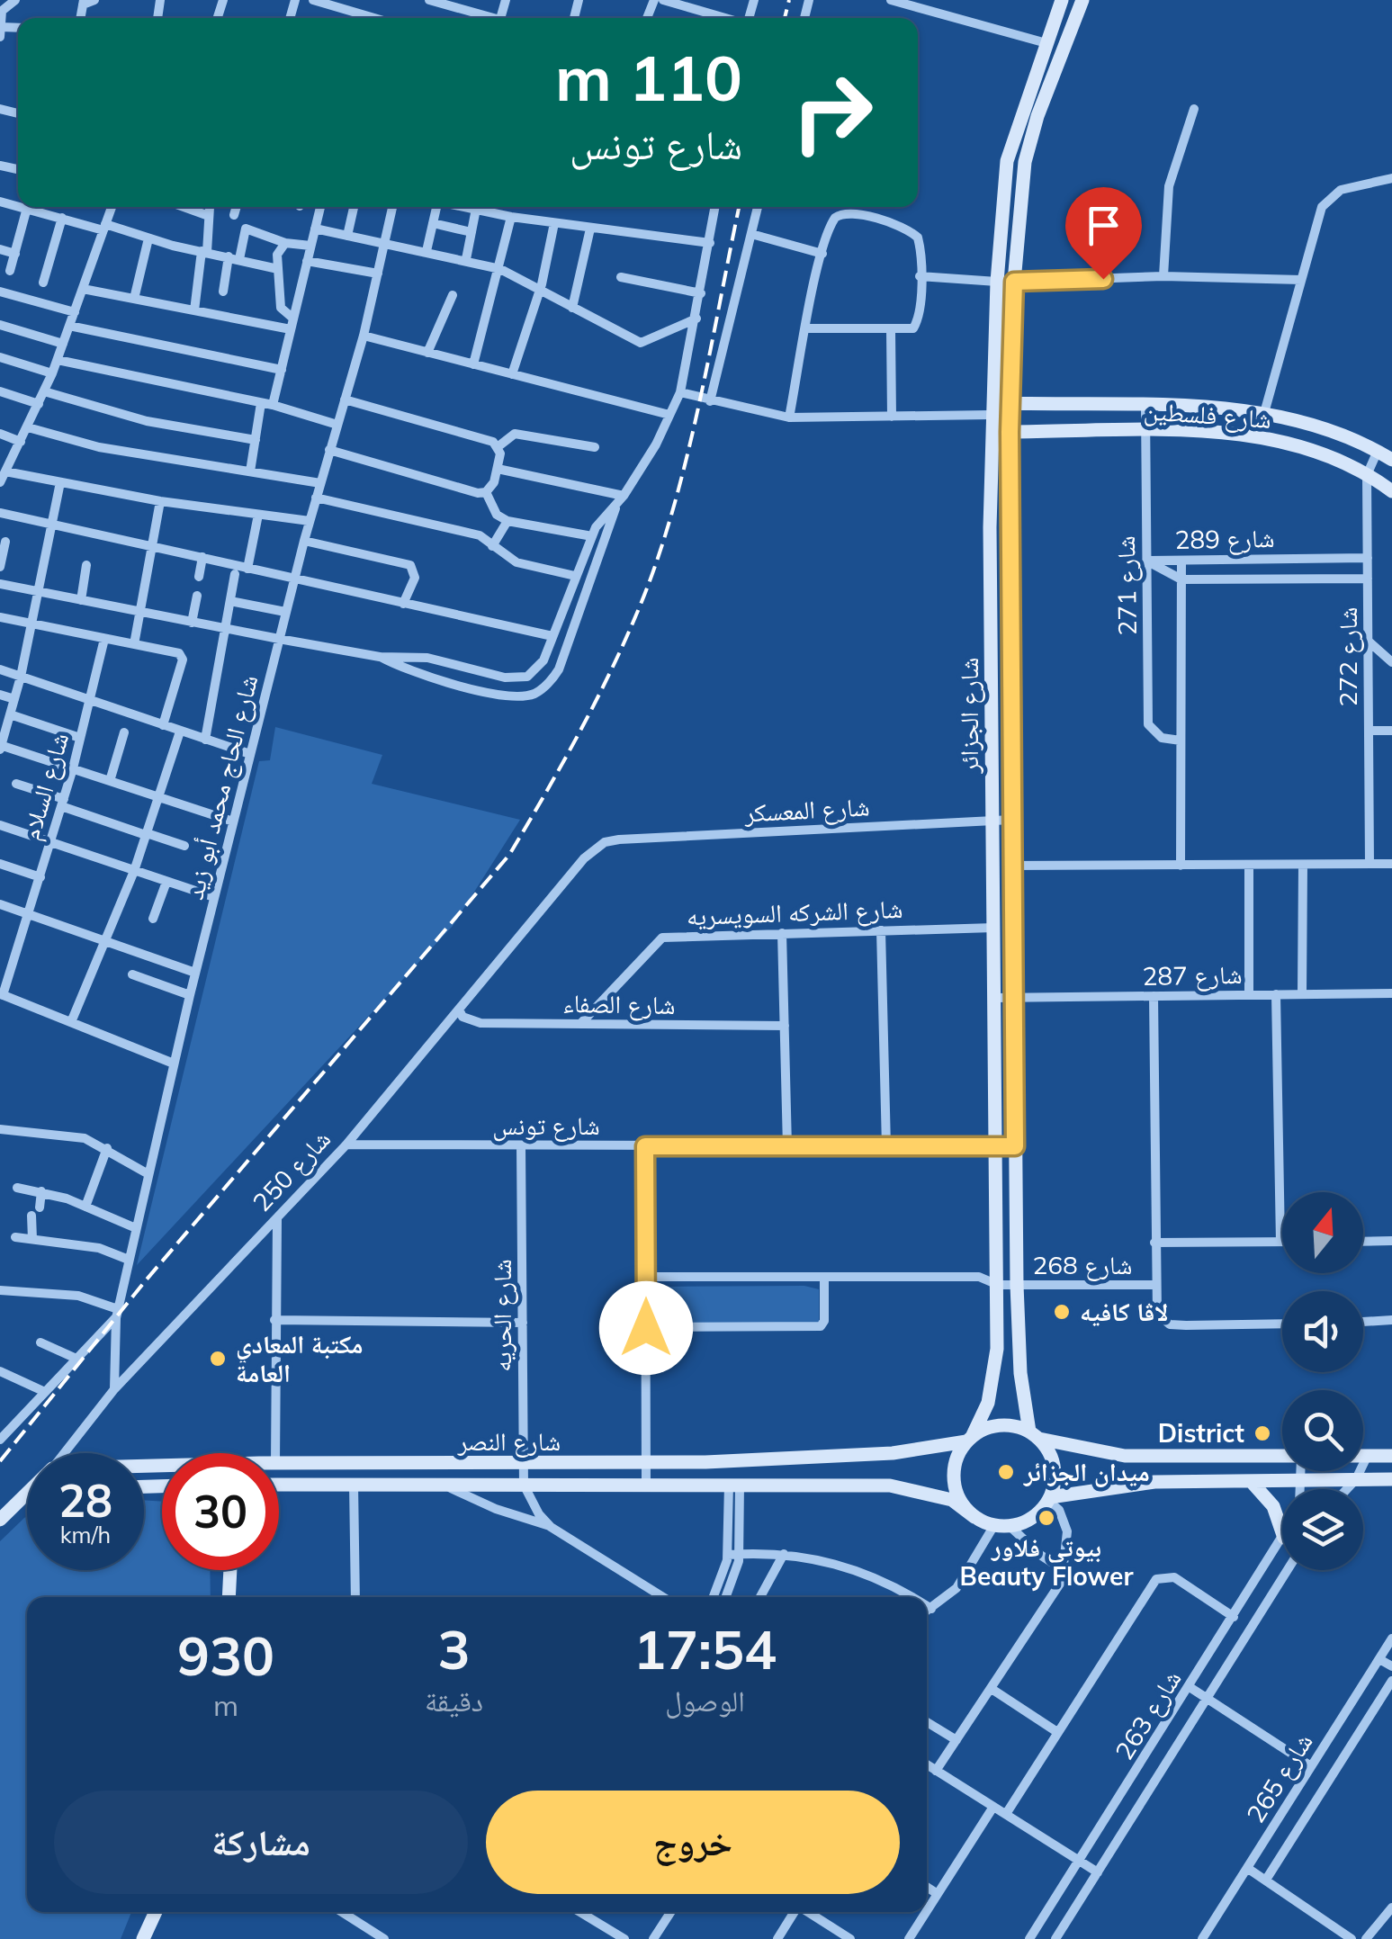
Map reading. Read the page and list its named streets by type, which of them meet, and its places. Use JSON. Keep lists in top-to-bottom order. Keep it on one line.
{"streets":{"street":["شارع فلسطين","شارع 289","شارع 271","شارع 272","شارع الجزائر","شارع السلام","شارع الحاج محمد أبو زيد","شارع المعسكر","شارع الشركه السويسريه","شارع 287","شارع الصفاء","شارع تونس","شارع 250","شارع 268","شارع الحريه","شارع النصر","شارع 263","شارع 265"]},"crossings":[["شارع فلسطين","شارع 271"],["شارع فلسطين","شارع 272"],["شارع فلسطين","شارع الجزائر"],["شارع 289","شارع 271"],["شارع 289","شارع 272"],["شارع الجزائر","شارع المعسكر"],["شارع الجزائر","شارع الشركه السويسريه"],["شارع الجزائر","شارع 287"],["شارع الجزائر","شارع تونس"],["شارع الجزائر","شارع 268"],["شارع الجزائر","شارع النصر"],["شارع الحاج محمد أبو زيد","شارع 250"],["شارع المعسكر","شارع 250"],["شارع الشركه السويسريه","شارع الصفاء"],["شارع الصفاء","شارع 250"],["شارع تونس","شارع 250"],["شارع تونس","شارع الحريه"],["شارع الحريه","شارع النصر"]],"places":["لاڤا كافيه","مكتبة المعادي العامة","District","ميدان الجزائر","بيوتى فلاور Beauty Flower"],"north":"top","page":{"turn":["110 m","شارع تونس"],"speed":"28 km/h","limit":"30","eta":["17:54","الوصول","3","دقيقة","930","m"],"buttons":["خروج","مشاركة"]}}
